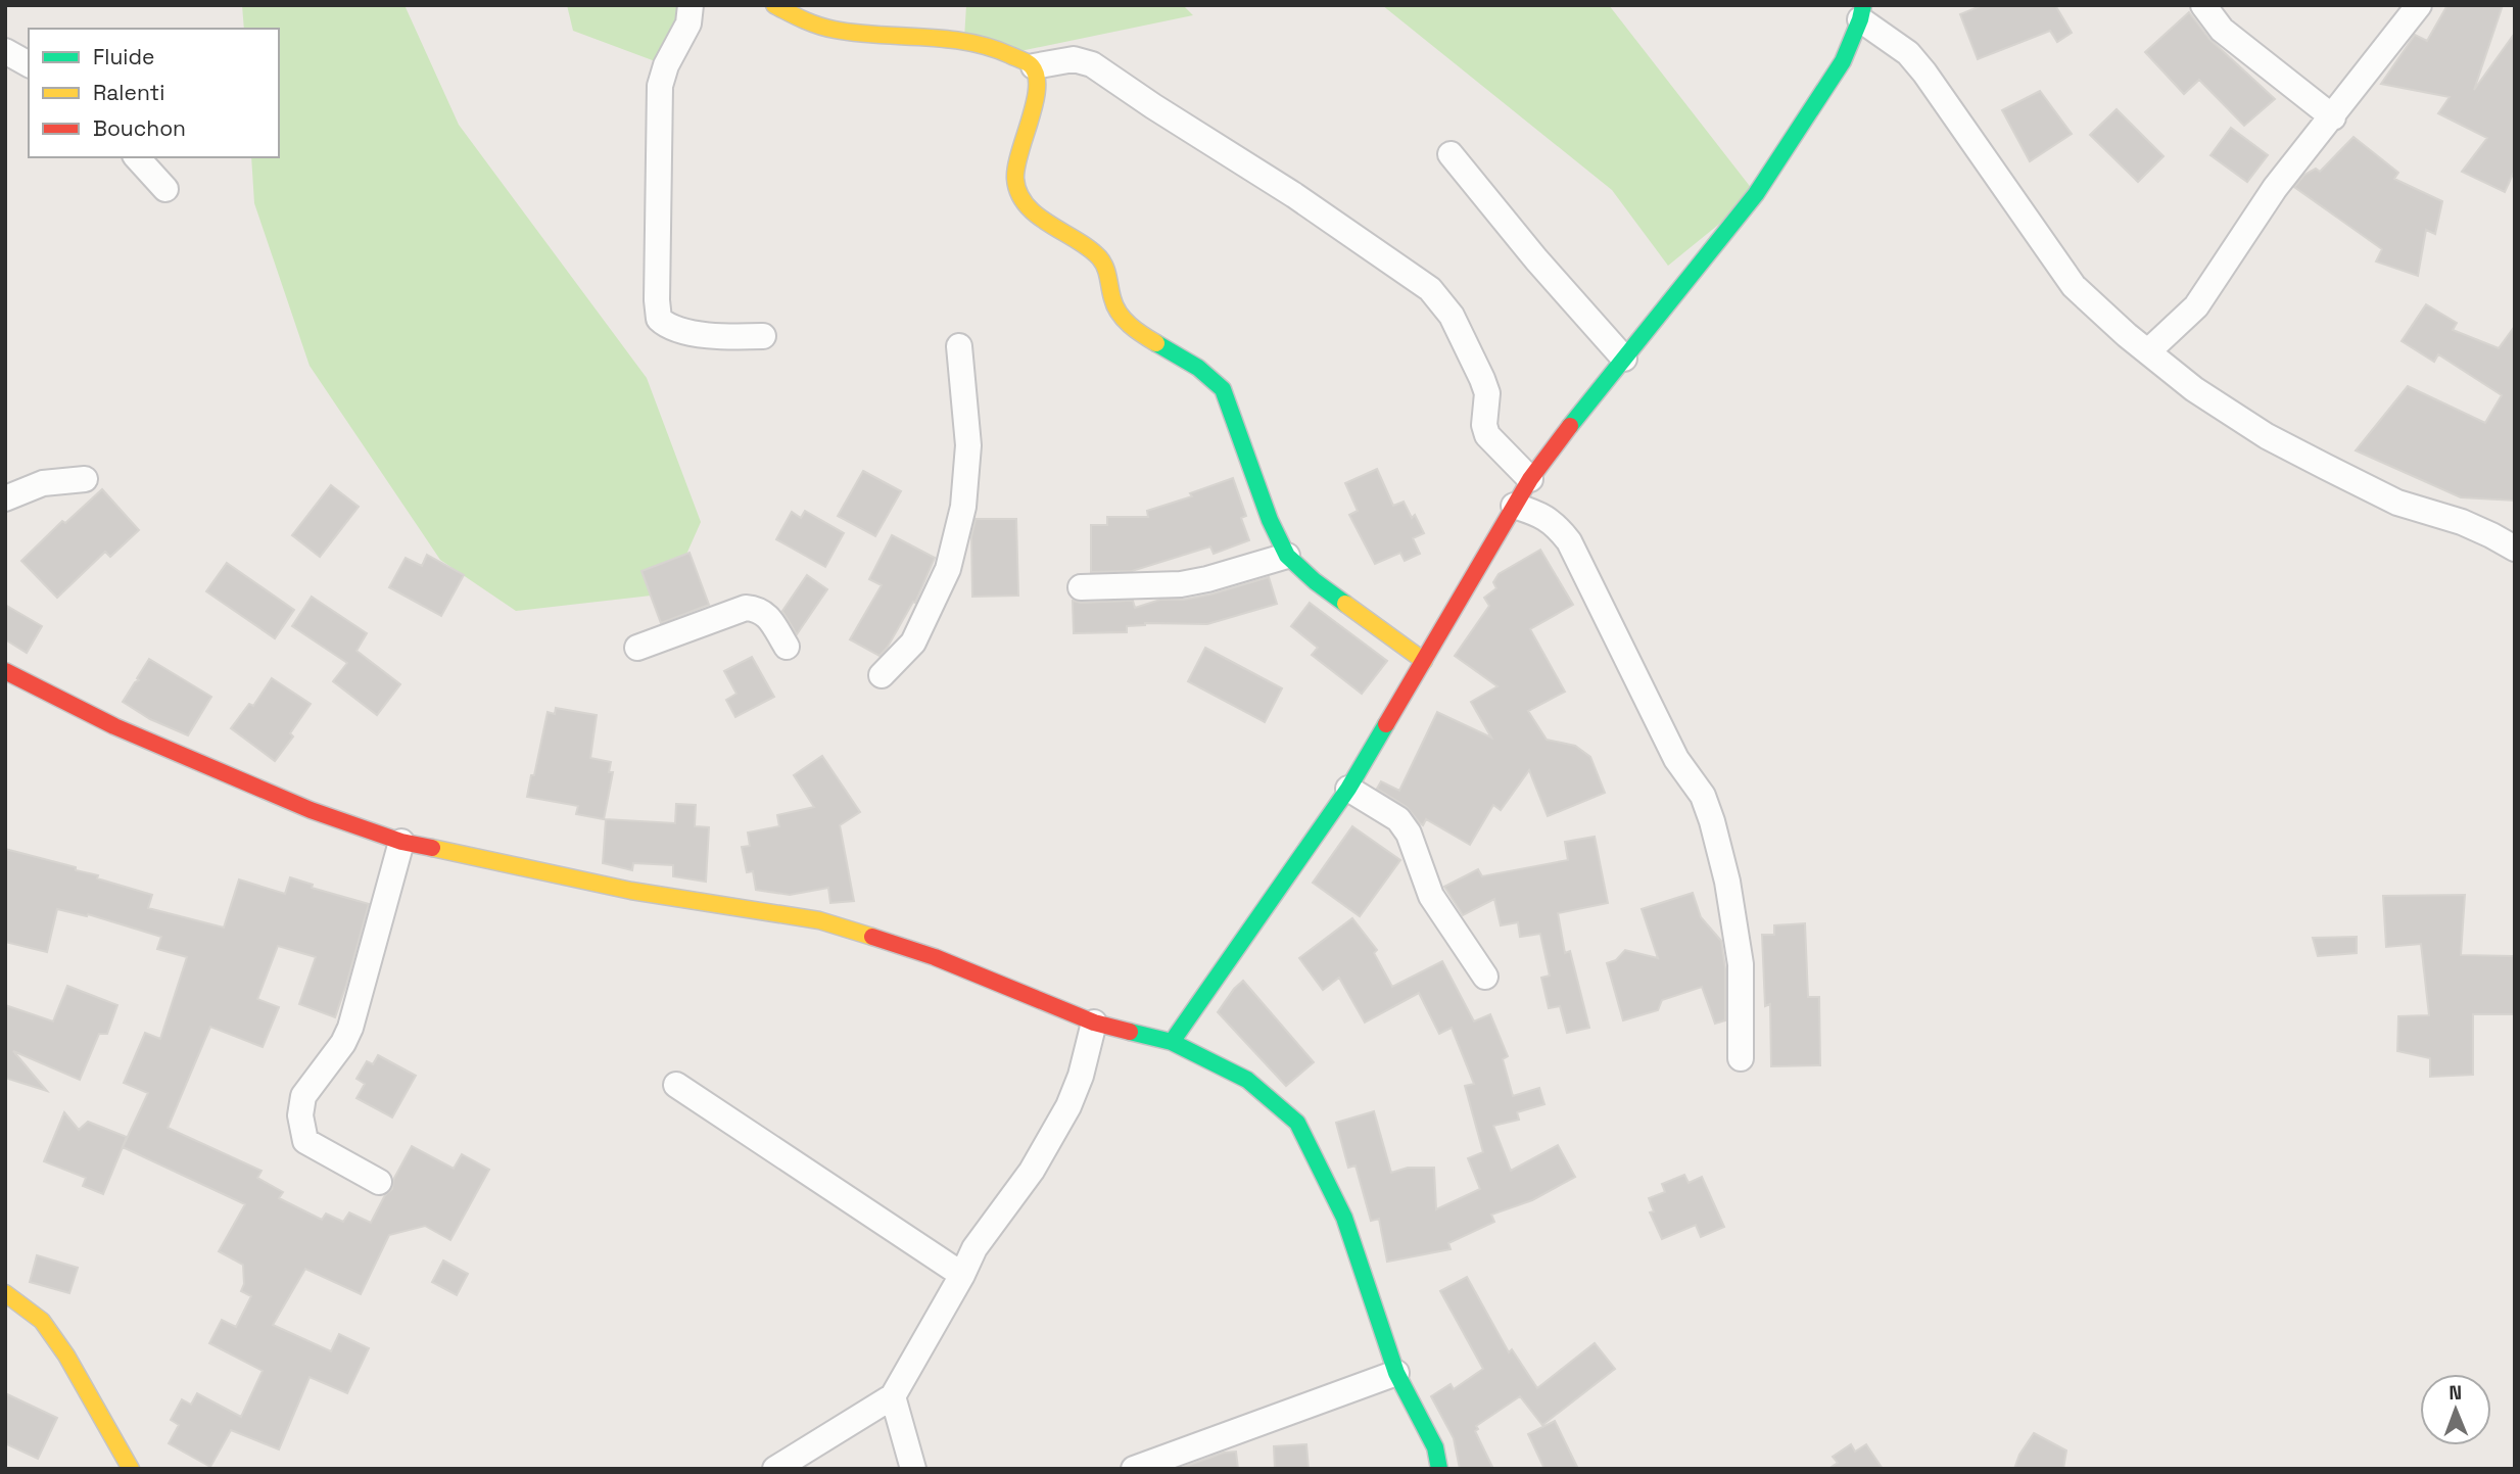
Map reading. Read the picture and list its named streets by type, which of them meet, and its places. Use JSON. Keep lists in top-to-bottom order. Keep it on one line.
{"legend":["Fluide","Ralenti","Bouchon"],"north":"top"}
